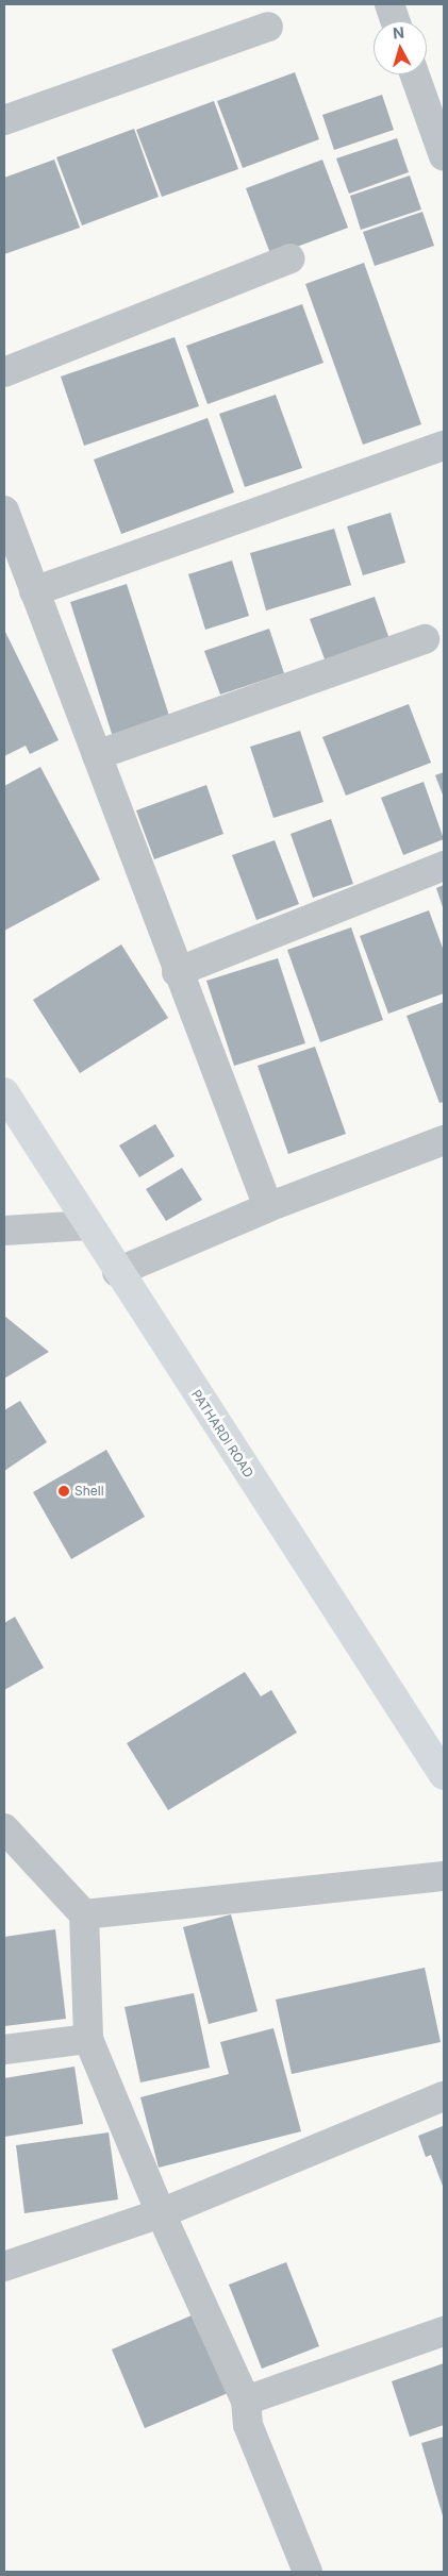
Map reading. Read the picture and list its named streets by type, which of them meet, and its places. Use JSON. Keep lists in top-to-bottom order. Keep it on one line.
{"streets":{"main road":["PATHARDI ROAD"]},"places":["Shell"],"north":"top"}
